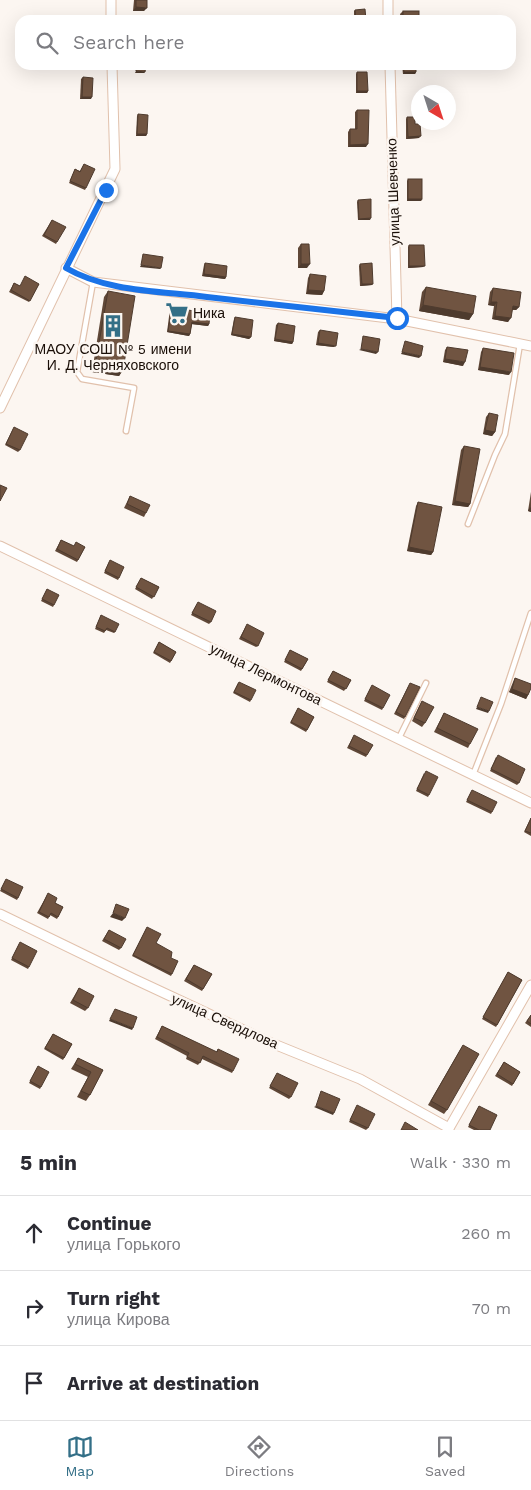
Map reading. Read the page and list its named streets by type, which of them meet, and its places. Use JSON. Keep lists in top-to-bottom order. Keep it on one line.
{"streets":{"street":["улица Шевченко","улица Лермонтова","улица Свердлова"]},"places":{"supermarket":["Ника"],"building":["МАОУ СОШ № 5 имени И. Д. Черняховского"]},"north":"bottom right","page":{"search":"Search here","heading":["5 min","Walk · 330 m"],"list":[["Continue","улица Горького","260 m"],["Turn right","улица Кирова","70 m"],"Arrive at destination"],"nav":["Map","Directions","Saved"]}}
